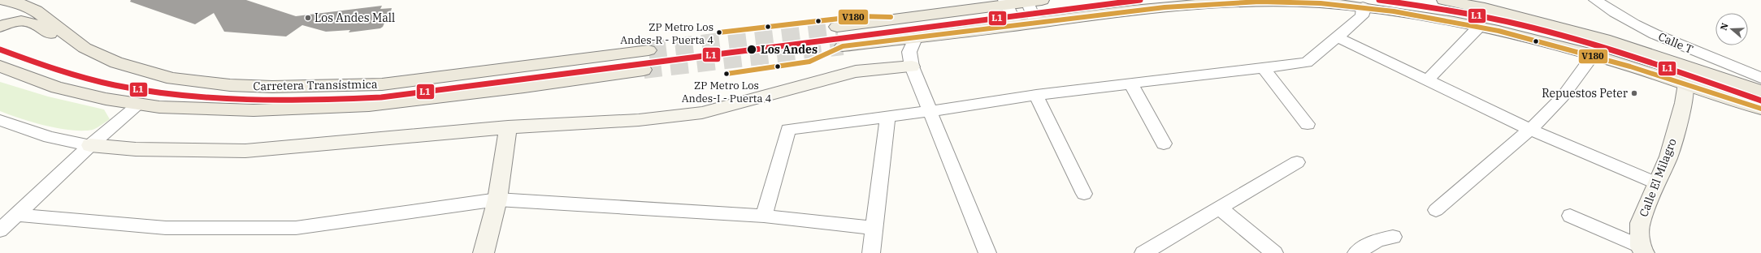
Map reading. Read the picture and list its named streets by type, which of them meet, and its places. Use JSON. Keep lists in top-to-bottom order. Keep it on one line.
{"streets":{"main road":["Carretera Transístmica"],"street":["Calle T","Calle El Milagro"]},"places":["Los Andes Mall","ZP Metro Los Andes-R - Puerta 4","Los Andes","ZP Metro Los Andes-I - Puerta 4","Repuestos Peter"],"lines":["transit line L1","transit line V180"],"north":"left"}
